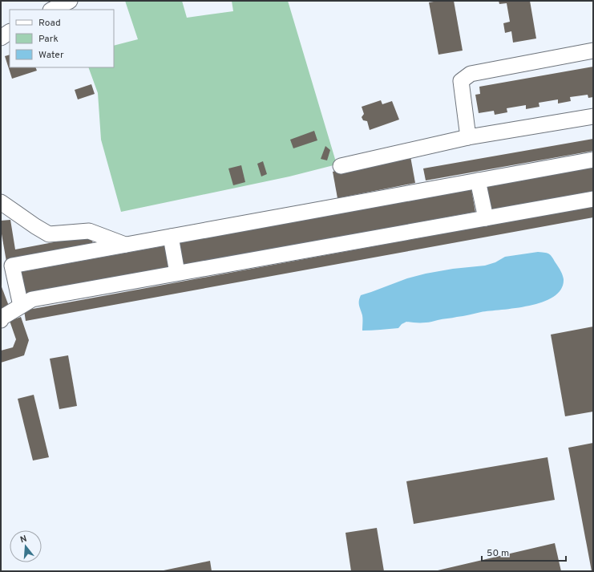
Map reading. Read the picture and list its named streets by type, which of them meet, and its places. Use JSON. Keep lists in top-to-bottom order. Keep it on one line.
{"legend":["Road","Park","Water"],"scale_bar":"50 m","north":"top"}
